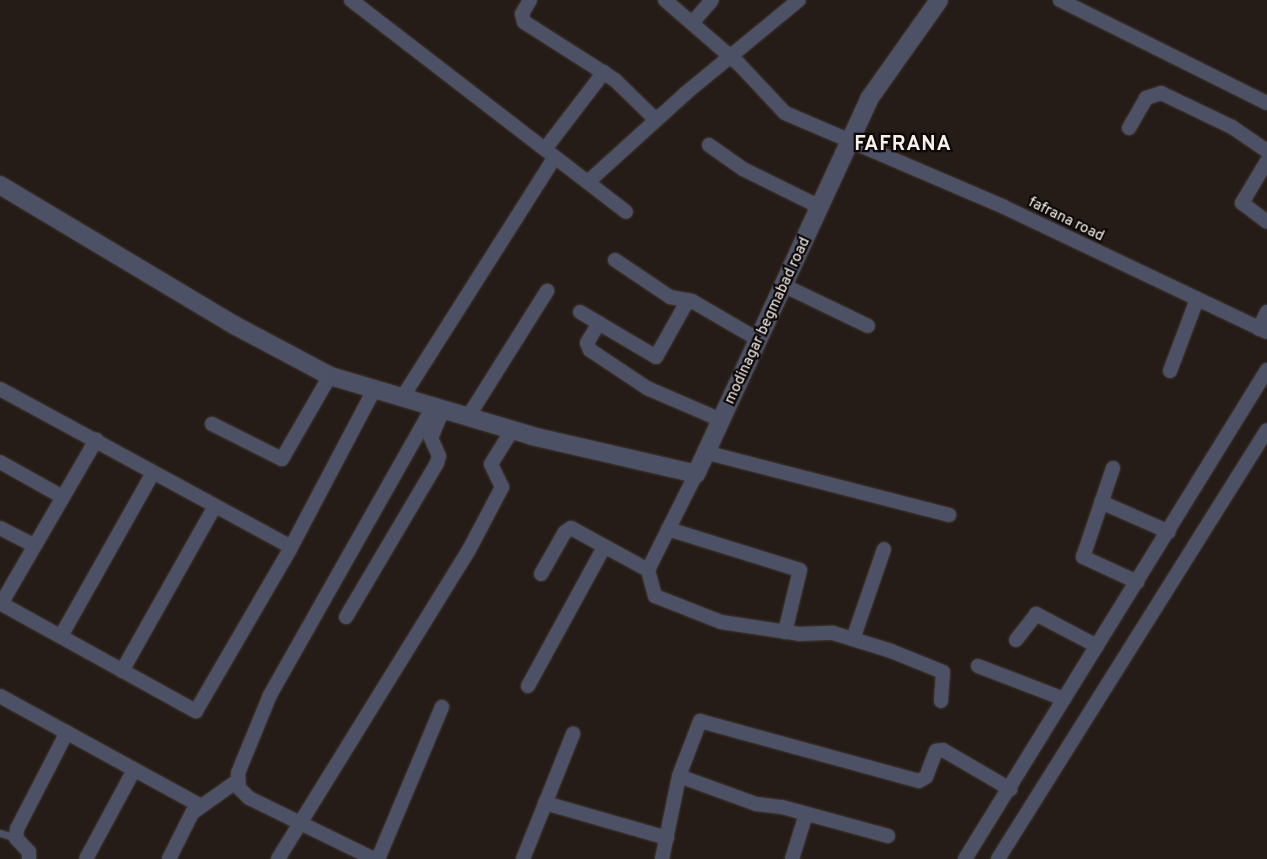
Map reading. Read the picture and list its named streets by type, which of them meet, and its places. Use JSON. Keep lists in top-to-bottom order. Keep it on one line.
{"streets":{"street":["fafrana road","modinagar begmabad road"]},"crossings":[["fafrana road","modinagar begmabad road"]],"districts":["FAFRANA"]}
